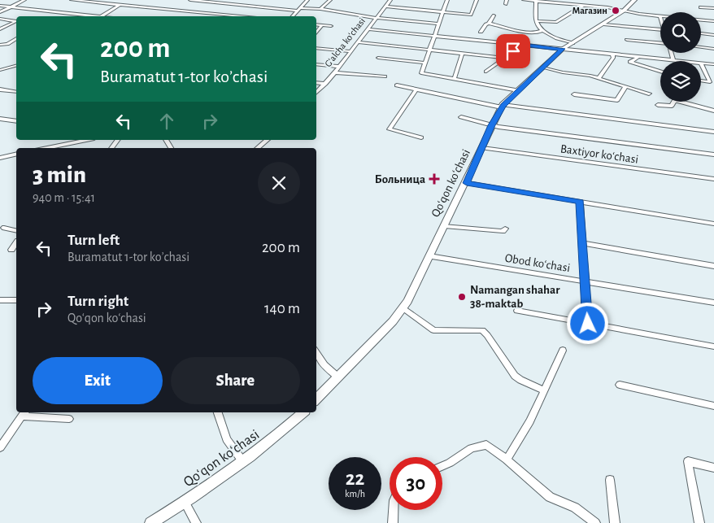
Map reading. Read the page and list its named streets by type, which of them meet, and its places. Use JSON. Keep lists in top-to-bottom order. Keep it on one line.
{"streets":{"main road":["Qoʻqon koʻchasi"],"street":["Gʻalcha koʻchasi","Baxtiyor koʻchasi","Obod koʻchasi"]},"crossings":[["Baxtiyor koʻchasi","Qoʻqon koʻchasi"],["Qoʻqon koʻchasi","Obod koʻchasi"]],"places":{"other":["Магазин","Namangan shahar 38-maktab"],"health":["Больница"]},"page":{"turn":["200 m","Buramatut 1-tor koʼchasi"],"heading":["3 min","940 m · 15:41"],"list":[{"name":"Turn left","note":"Buramatut 1-tor koʼchasi","value":"200 m"},{"name":"Turn right","note":"Qoʻqon koʻchasi","value":"140 m"}],"buttons":["Exit","Share"],"speed":"22 km/h","limit":"30"}}
